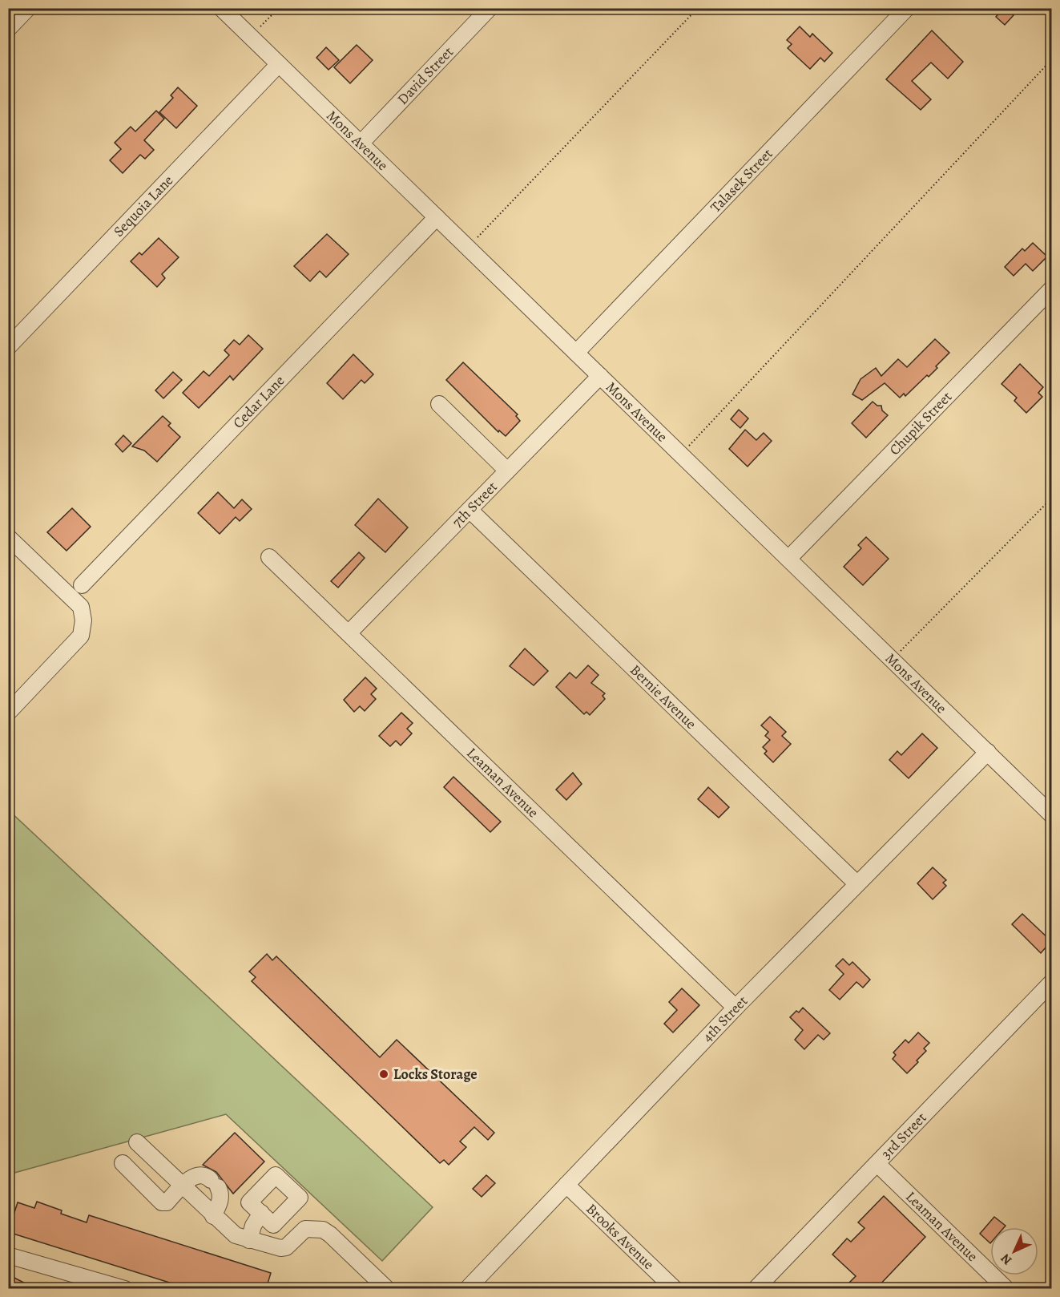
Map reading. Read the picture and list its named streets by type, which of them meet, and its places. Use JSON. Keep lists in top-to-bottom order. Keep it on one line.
{"streets":{"street":["David Street","Mons Avenue","Talasek Street","Sequoia Lane","Cedar Lane","Chupik Street","7th Street","Bernie Avenue","Leaman Avenue","4th Street","3rd Street","Brooks Avenue"]},"crossings":[["David Street","Mons Avenue"],["Mons Avenue","Talasek Street"],["Mons Avenue","Sequoia Lane"],["Mons Avenue","Cedar Lane"],["Mons Avenue","Chupik Street"],["Mons Avenue","7th Street"],["Mons Avenue","4th Street"],["7th Street","Bernie Avenue"],["7th Street","Leaman Avenue"],["Bernie Avenue","4th Street"],["Leaman Avenue","4th Street"],["Leaman Avenue","3rd Street"],["4th Street","Brooks Avenue"]],"places":["Locks Storage"],"north":"bottom left"}
